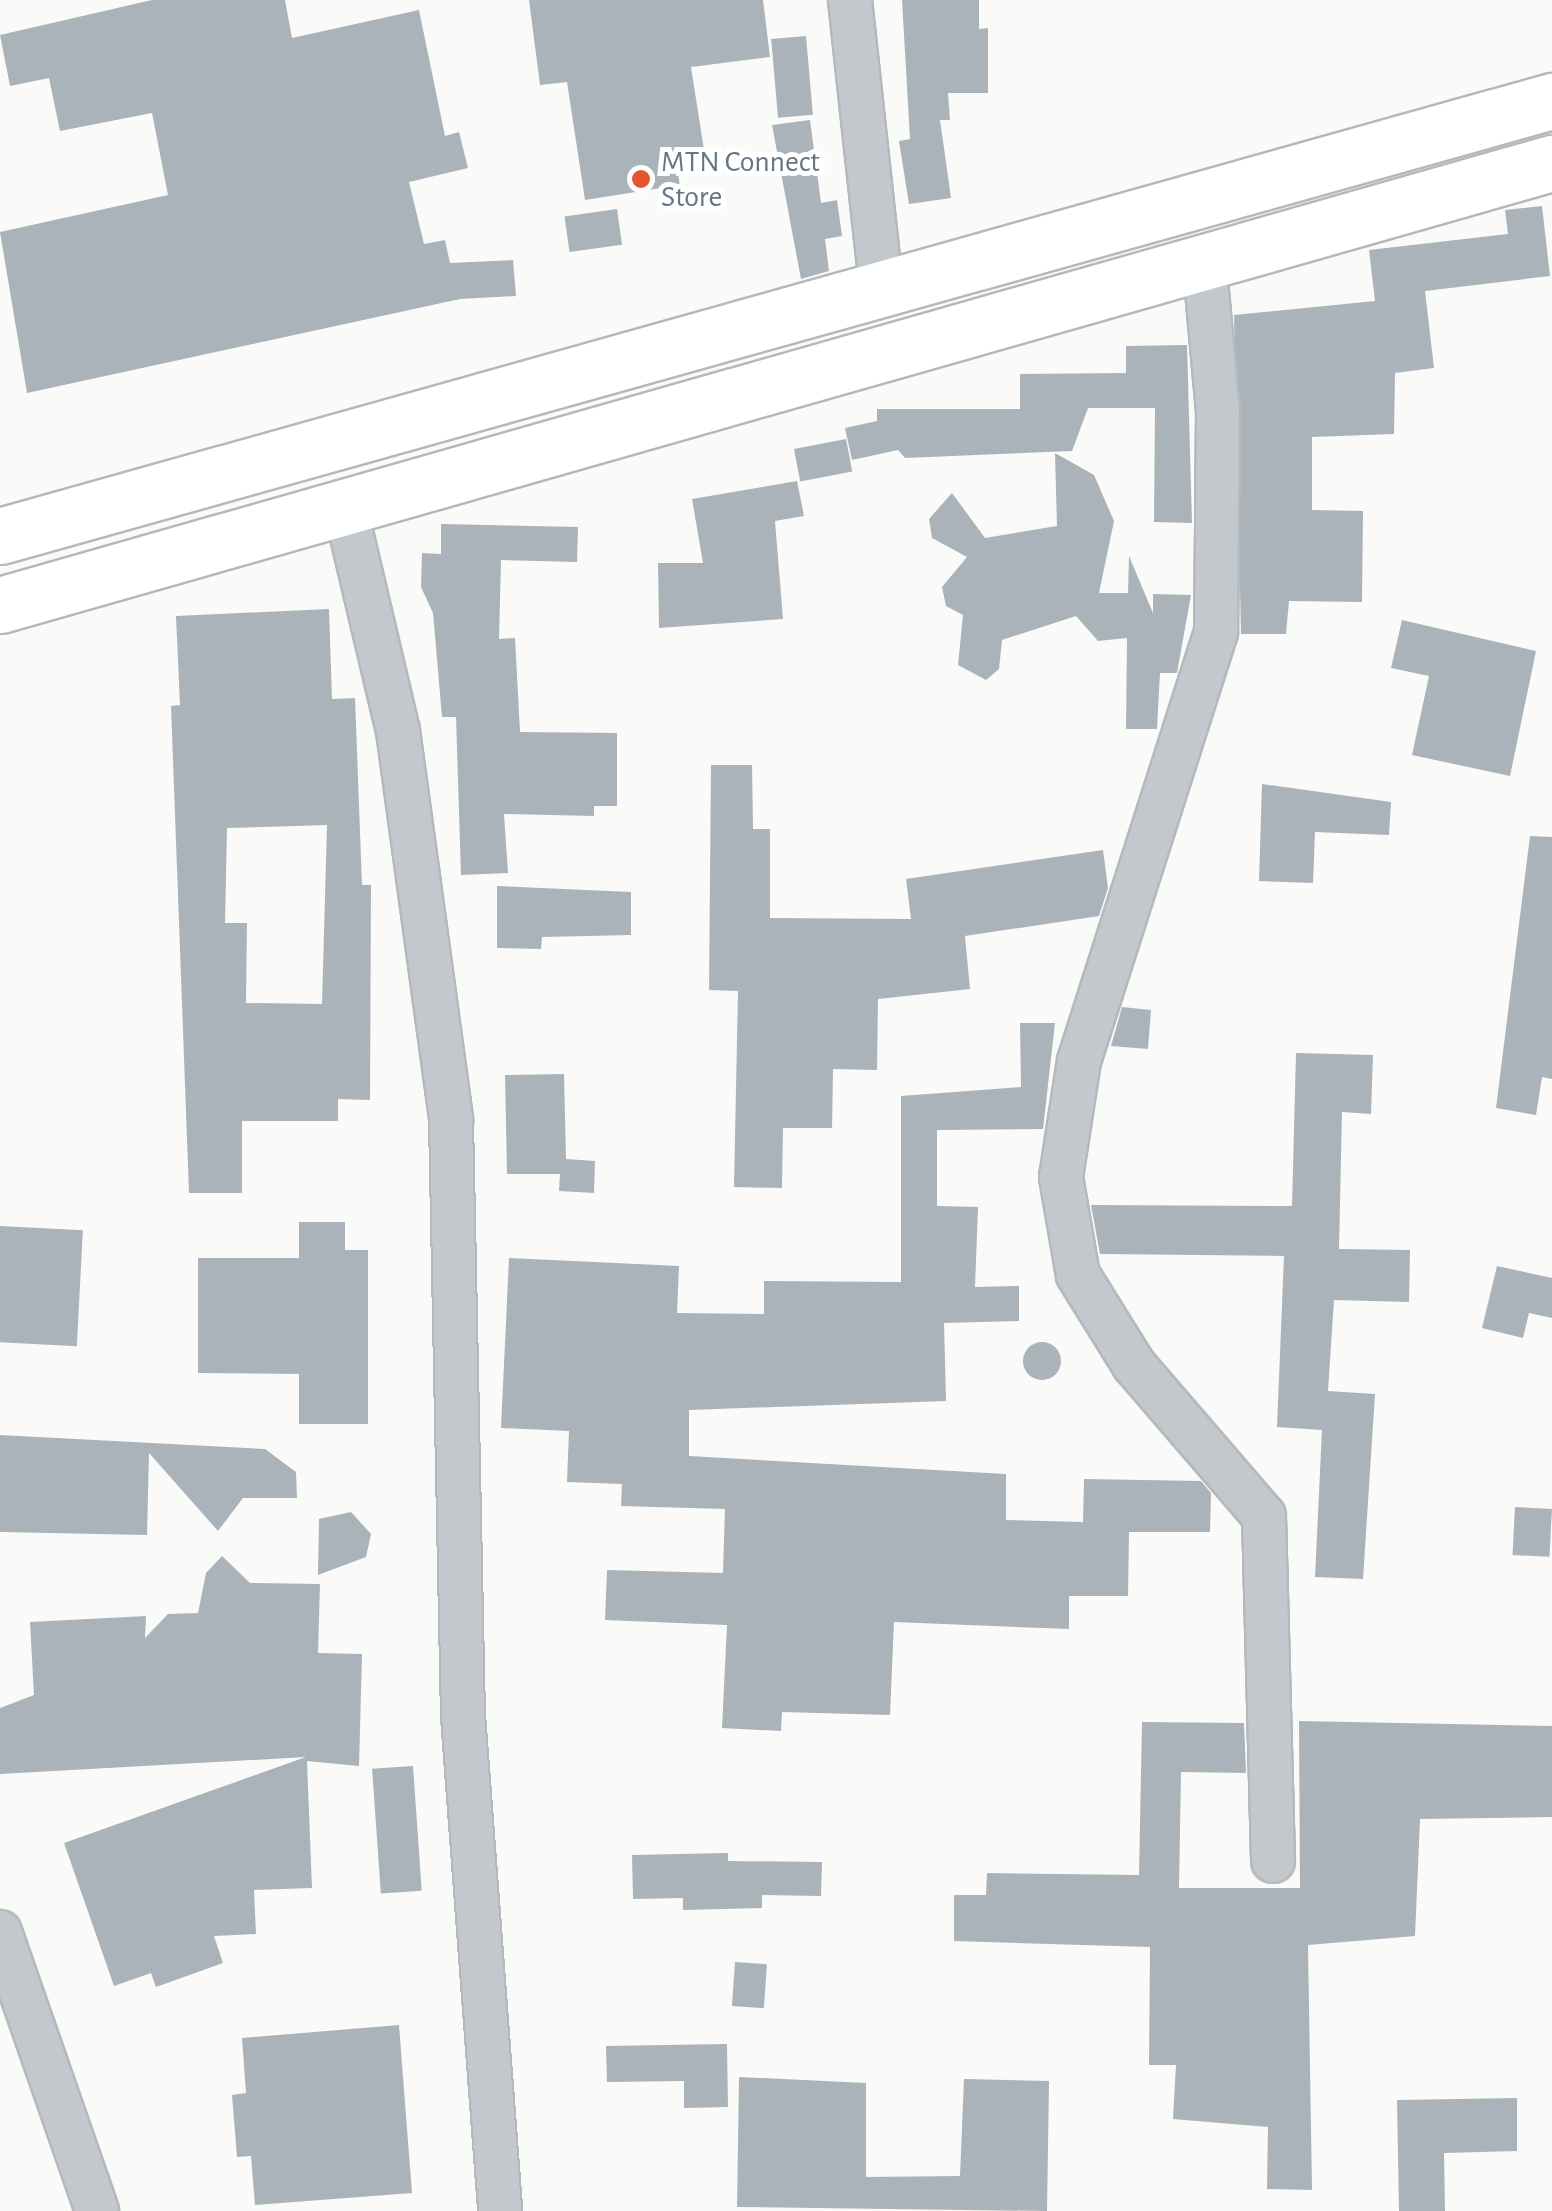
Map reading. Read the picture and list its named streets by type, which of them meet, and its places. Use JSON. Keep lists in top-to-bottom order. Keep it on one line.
{"places":["MTN Connect Store"]}
